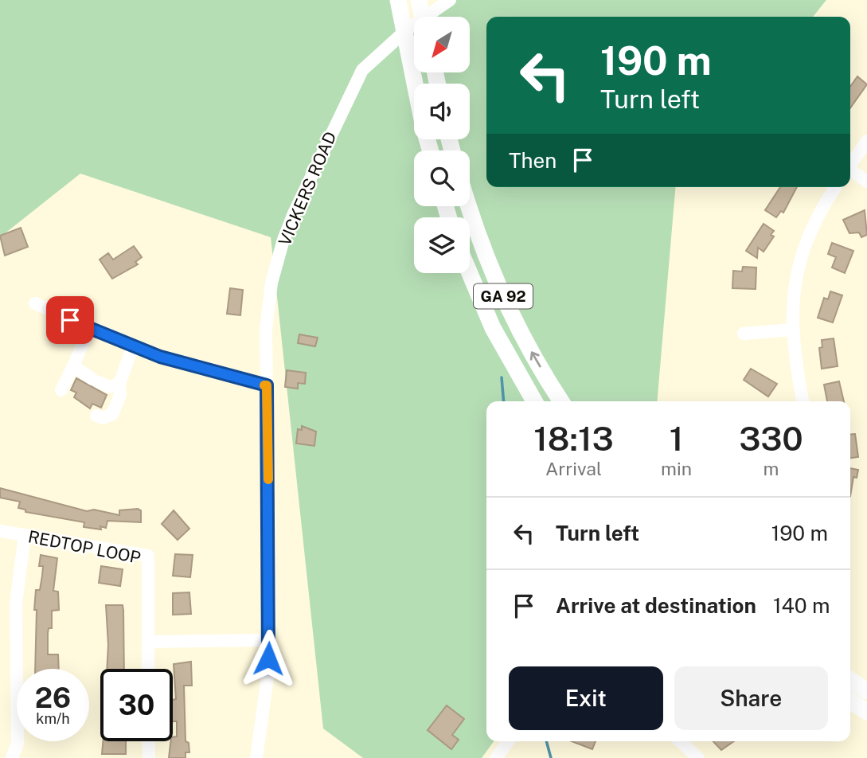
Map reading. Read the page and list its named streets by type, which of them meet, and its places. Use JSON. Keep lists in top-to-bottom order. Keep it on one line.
{"streets":{"main road":["GA 92"],"street":["VICKERS ROAD","REDTOP LOOP"]},"north":"bottom left","page":{"turn":["190 m","Turn left"],"then":"Then","eta":["18:13","Arrival","1","min","330","m"],"list":[{"name":"Turn left","value":"190 m"},{"name":"Arrive at destination","value":"140 m"}],"buttons":["Exit","Share"],"speed":"26 km/h","limit":"30"}}
